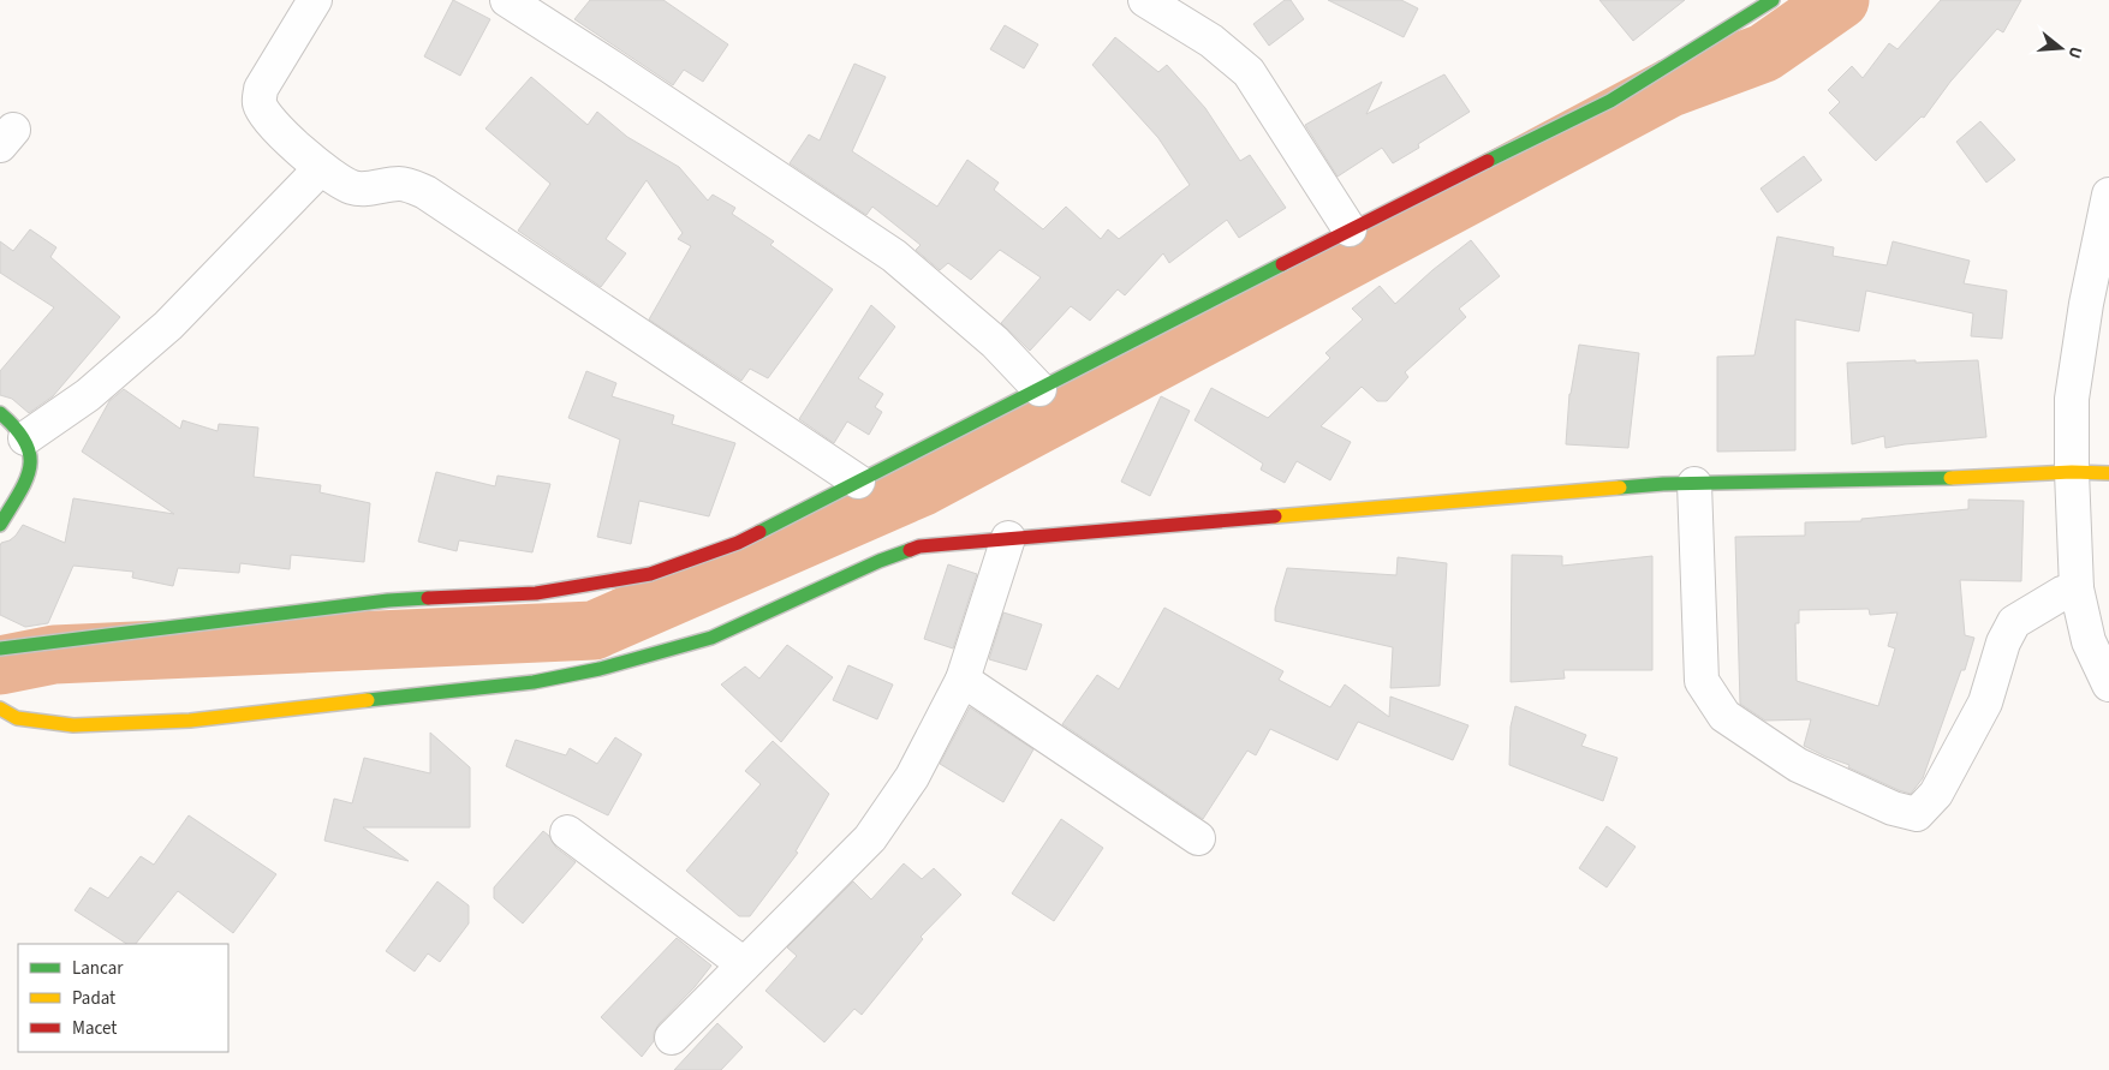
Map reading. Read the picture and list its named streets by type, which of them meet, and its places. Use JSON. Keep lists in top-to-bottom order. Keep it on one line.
{"legend":["Lancar","Padat","Macet"],"north":"right"}
